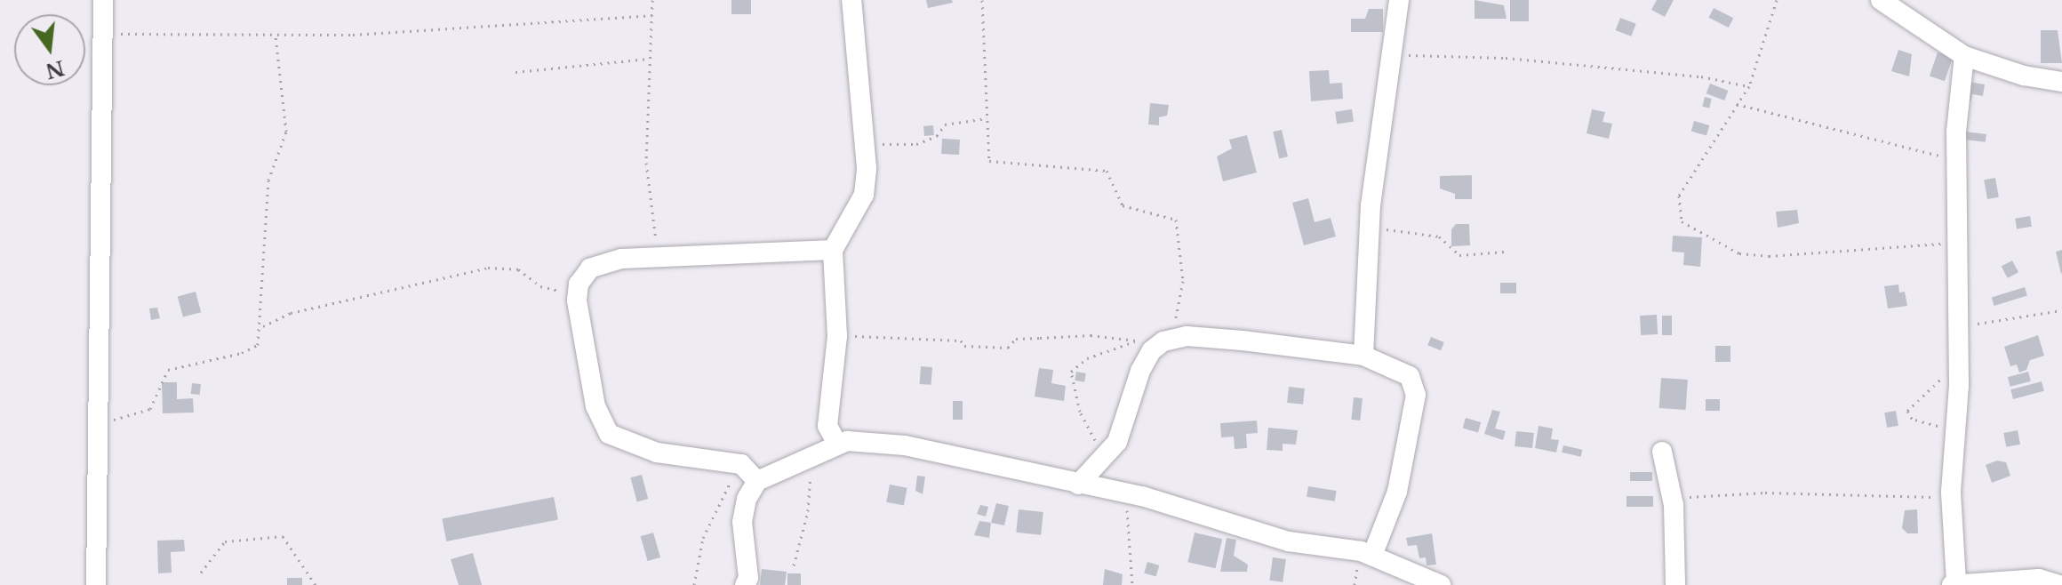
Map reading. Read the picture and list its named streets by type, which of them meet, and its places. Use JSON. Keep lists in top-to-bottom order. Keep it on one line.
{"north":"bottom"}
